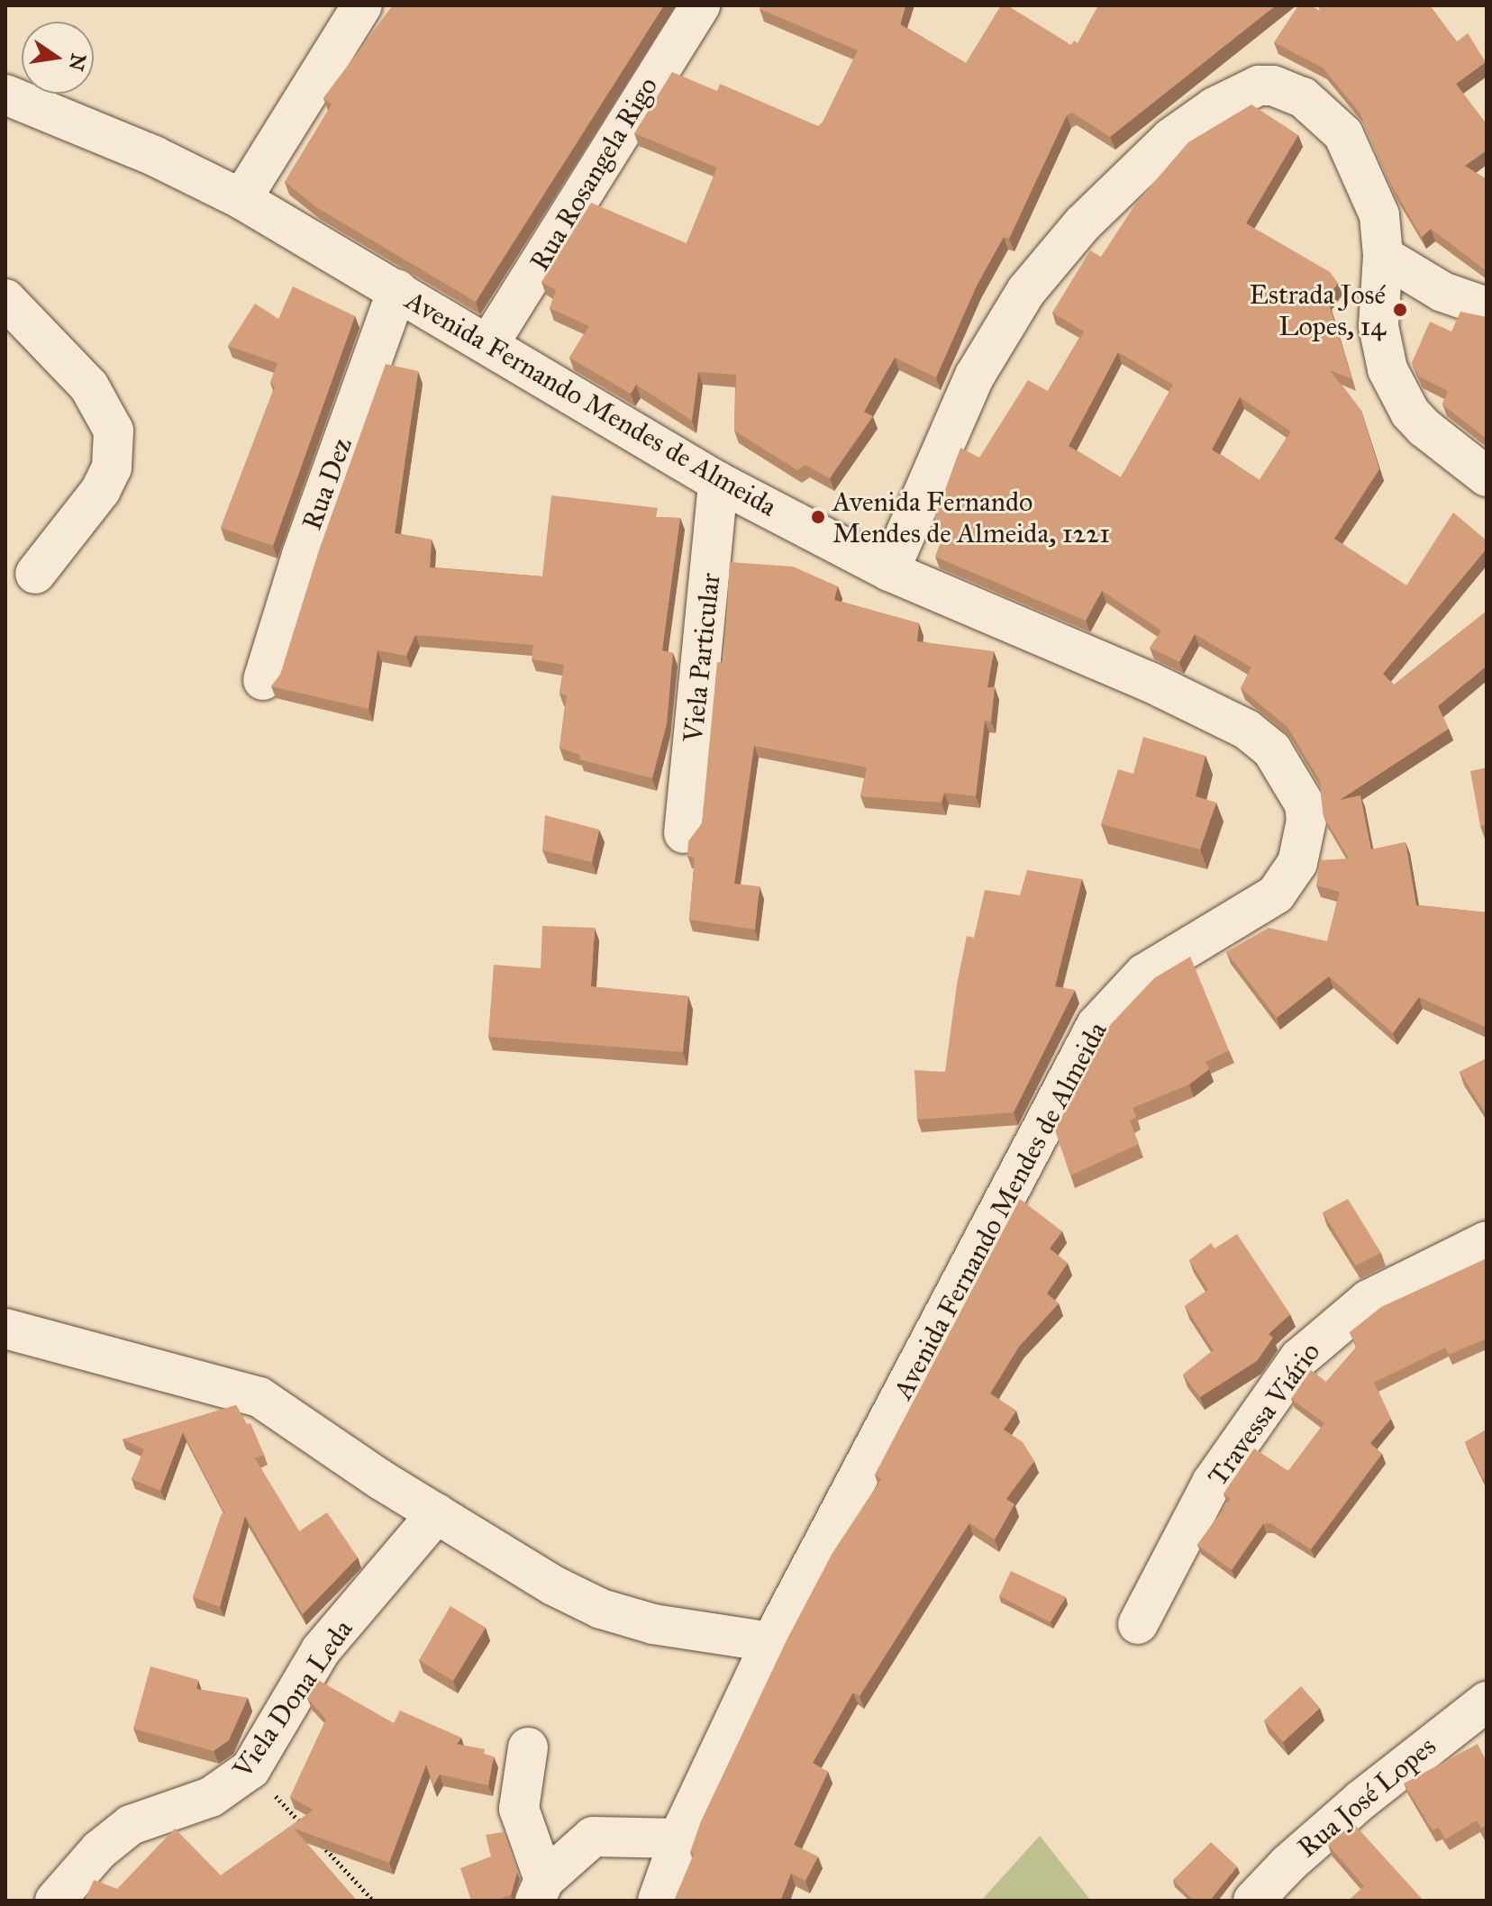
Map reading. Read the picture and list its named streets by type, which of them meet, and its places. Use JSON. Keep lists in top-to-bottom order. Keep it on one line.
{"streets":{"street":["Rua Rosangela Rigo","Avenida Fernando Mendes de Almeida","Rua Dez","Viela Particular","Travessa Viário","Viela Dona Leda","Rua José Lopes"]},"crossings":[["Rua Rosangela Rigo","Avenida Fernando Mendes de Almeida"],["Avenida Fernando Mendes de Almeida","Rua Dez"],["Avenida Fernando Mendes de Almeida","Viela Particular"]],"places":["Estrada José Lopes, 14","Avenida Fernando Mendes de Almeida, 1221"],"north":"right"}
